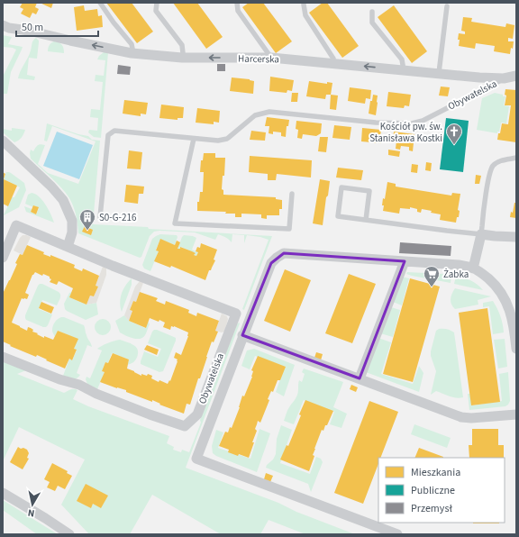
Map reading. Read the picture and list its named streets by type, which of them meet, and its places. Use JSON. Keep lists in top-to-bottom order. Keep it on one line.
{"streets":{"street":["Harcerska","Obywatelska"]},"crossings":[["Harcerska","Obywatelska"]],"one_way":["Harcerska"],"places":{"church":["Kościół pw. św. Stanisława Kostki"],"building":["S0-G-216"],"supermarket":["Żabka"]},"legend":["Mieszkania","Publiczne","Przemysł"],"scale_bar":"50 m","north":"bottom"}
